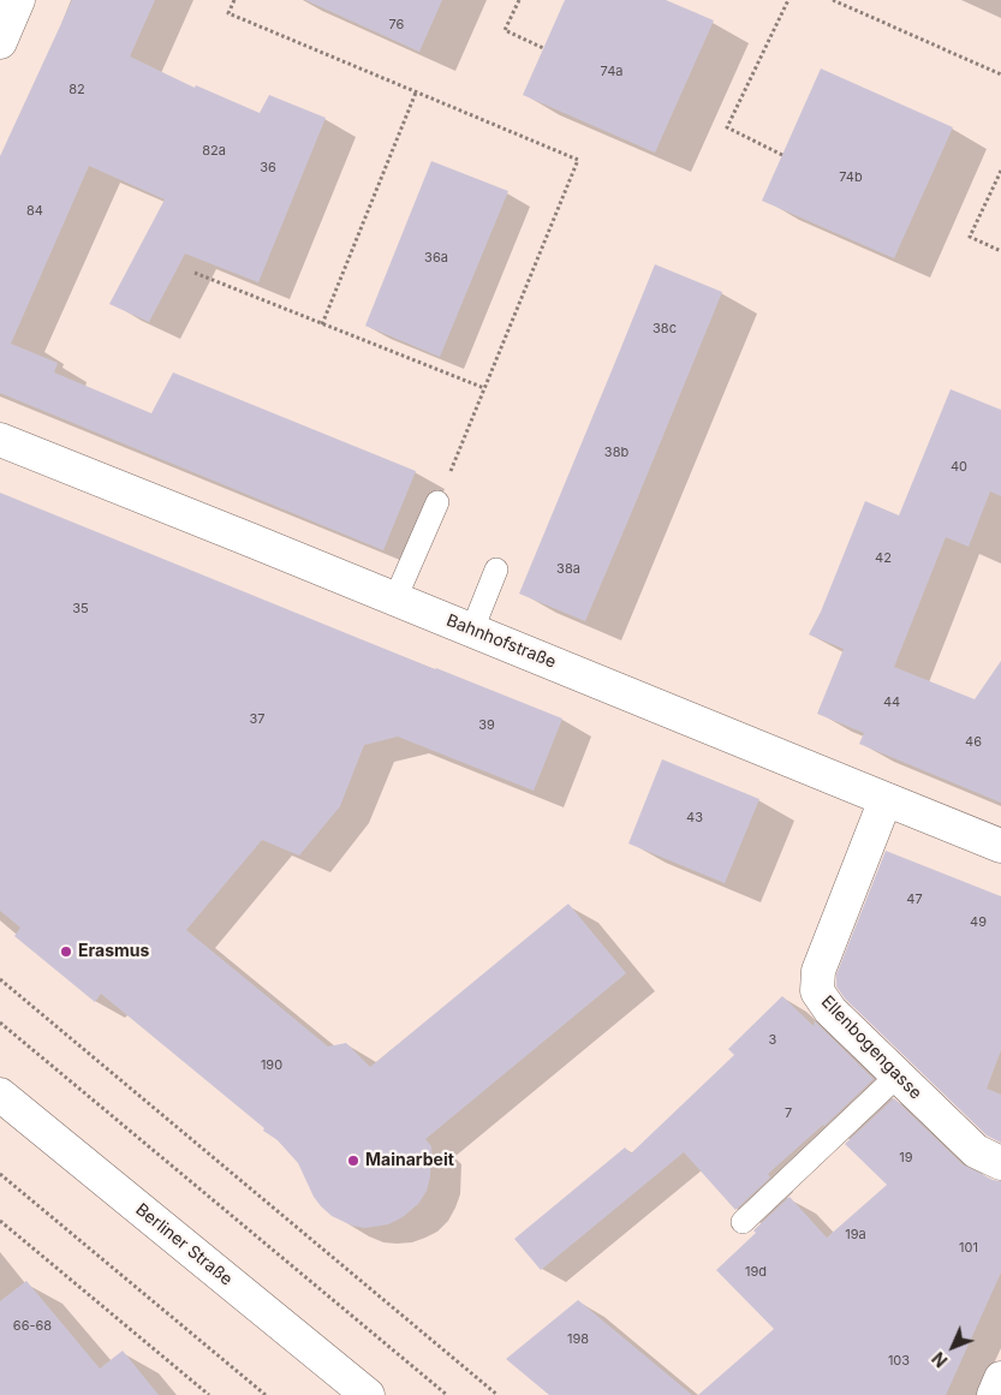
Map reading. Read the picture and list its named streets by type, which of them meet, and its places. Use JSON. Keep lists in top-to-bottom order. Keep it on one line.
{"streets":{"street":["Bahnhofstraße","Ellenbogengasse","Berliner Straße"]},"crossings":[["Bahnhofstraße","Ellenbogengasse"]],"places":["Erasmus","Mainarbeit"],"house_numbers":["76","74a","82","82a","36","74b","84","36a","38c","38b","40","42","38a","35","44","37","39","46","43","47","49","3","190","7","19","19a","101","19d","66-68","198","103"],"north":"bottom left"}
